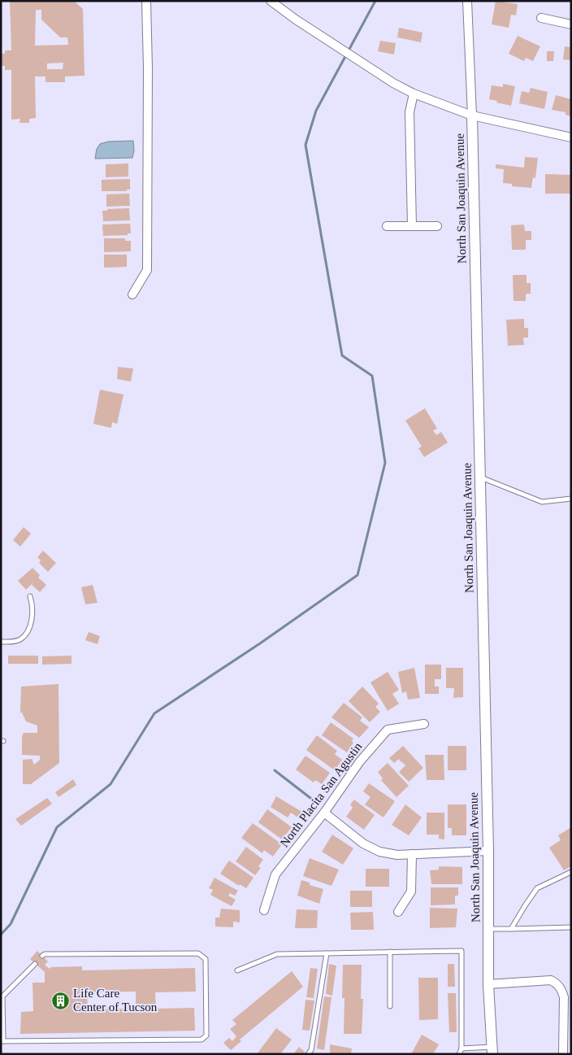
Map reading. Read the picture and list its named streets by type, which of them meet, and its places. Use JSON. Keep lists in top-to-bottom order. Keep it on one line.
{"streets":{"street":["North San Joaquin Avenue","North Placita San Agustin"]},"places":{"building":["Life Care Center of Tucson"]}}
